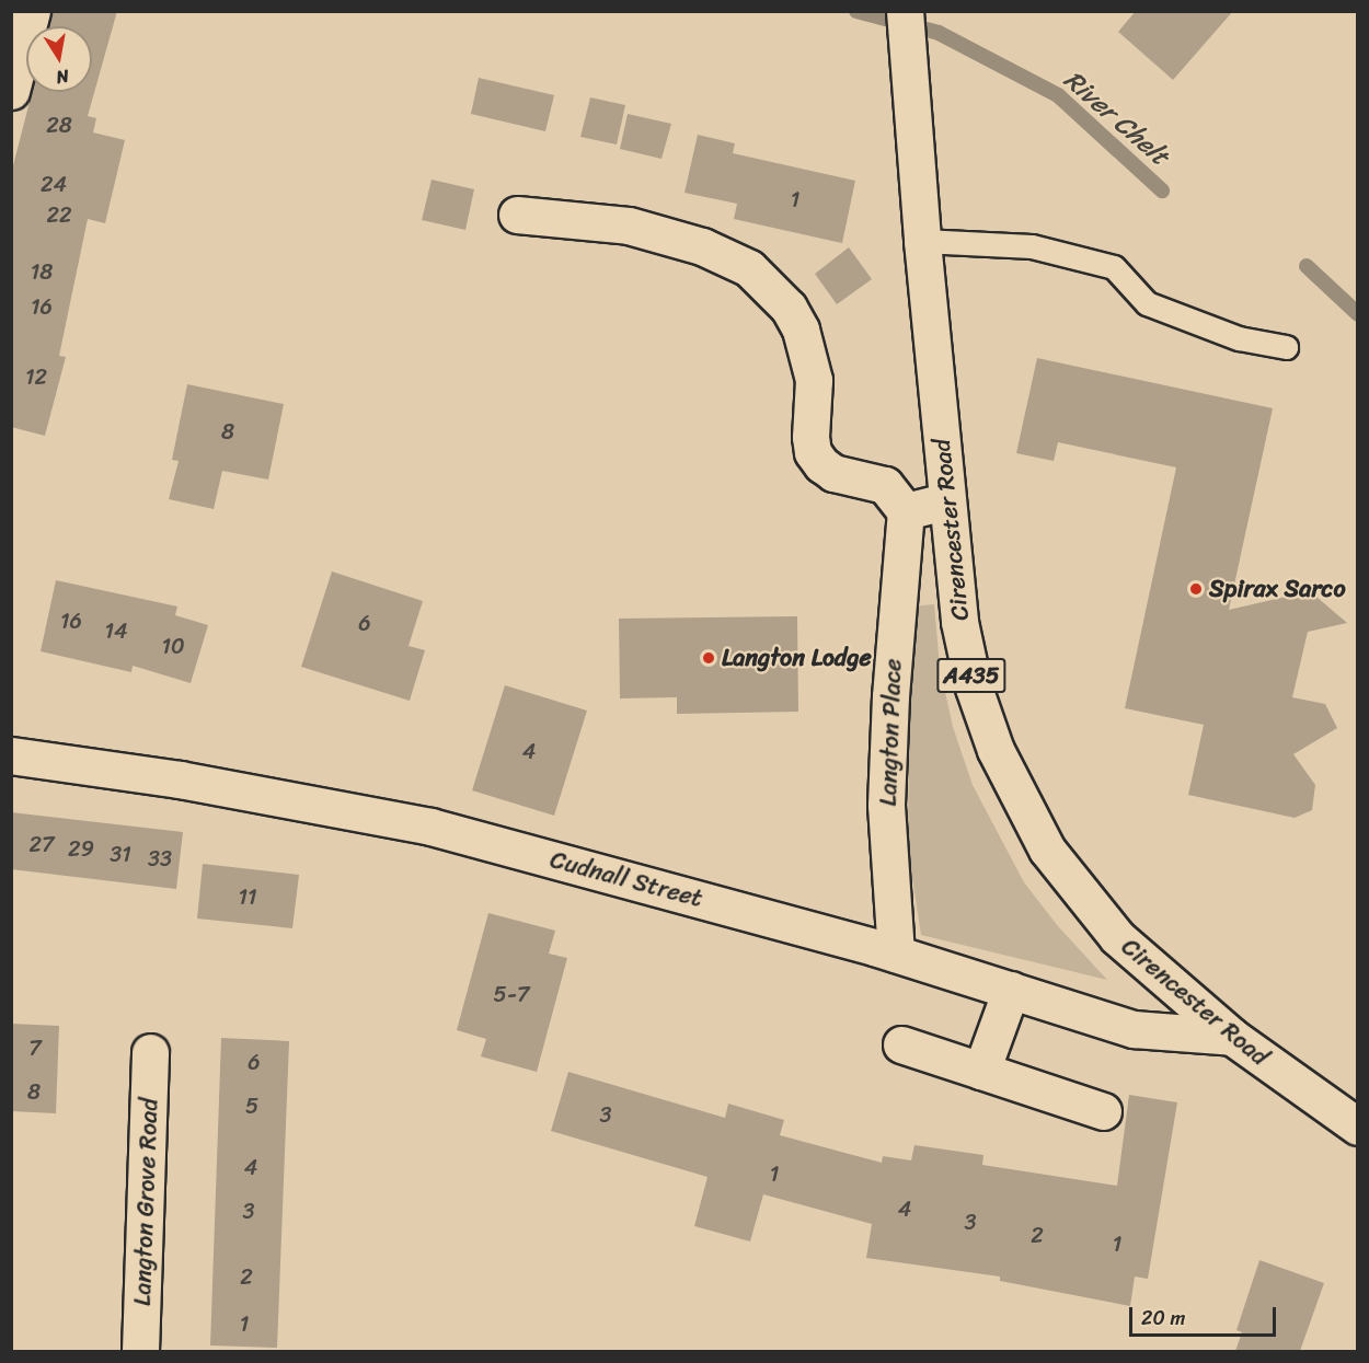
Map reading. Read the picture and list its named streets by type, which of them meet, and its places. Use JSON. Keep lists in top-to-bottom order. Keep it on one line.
{"streets":{"street":["Cirencester Road","A435","Langton Place","Cudnall Street","Langton Grove Road"]},"crossings":[["Cirencester Road","Cudnall Street"],["Langton Place","Cudnall Street"]],"water":["River Chelt"],"places":["Spirax Sarco","Langton Lodge"],"house_numbers":["28","24","1","22","18","16","12","8","16","6","14","10","4","27","29","31","33","11","5-7","7","6","8","5","3","4","1","4","3","3","2","1","2","1"],"scale_bar":"20 m","north":"bottom"}
